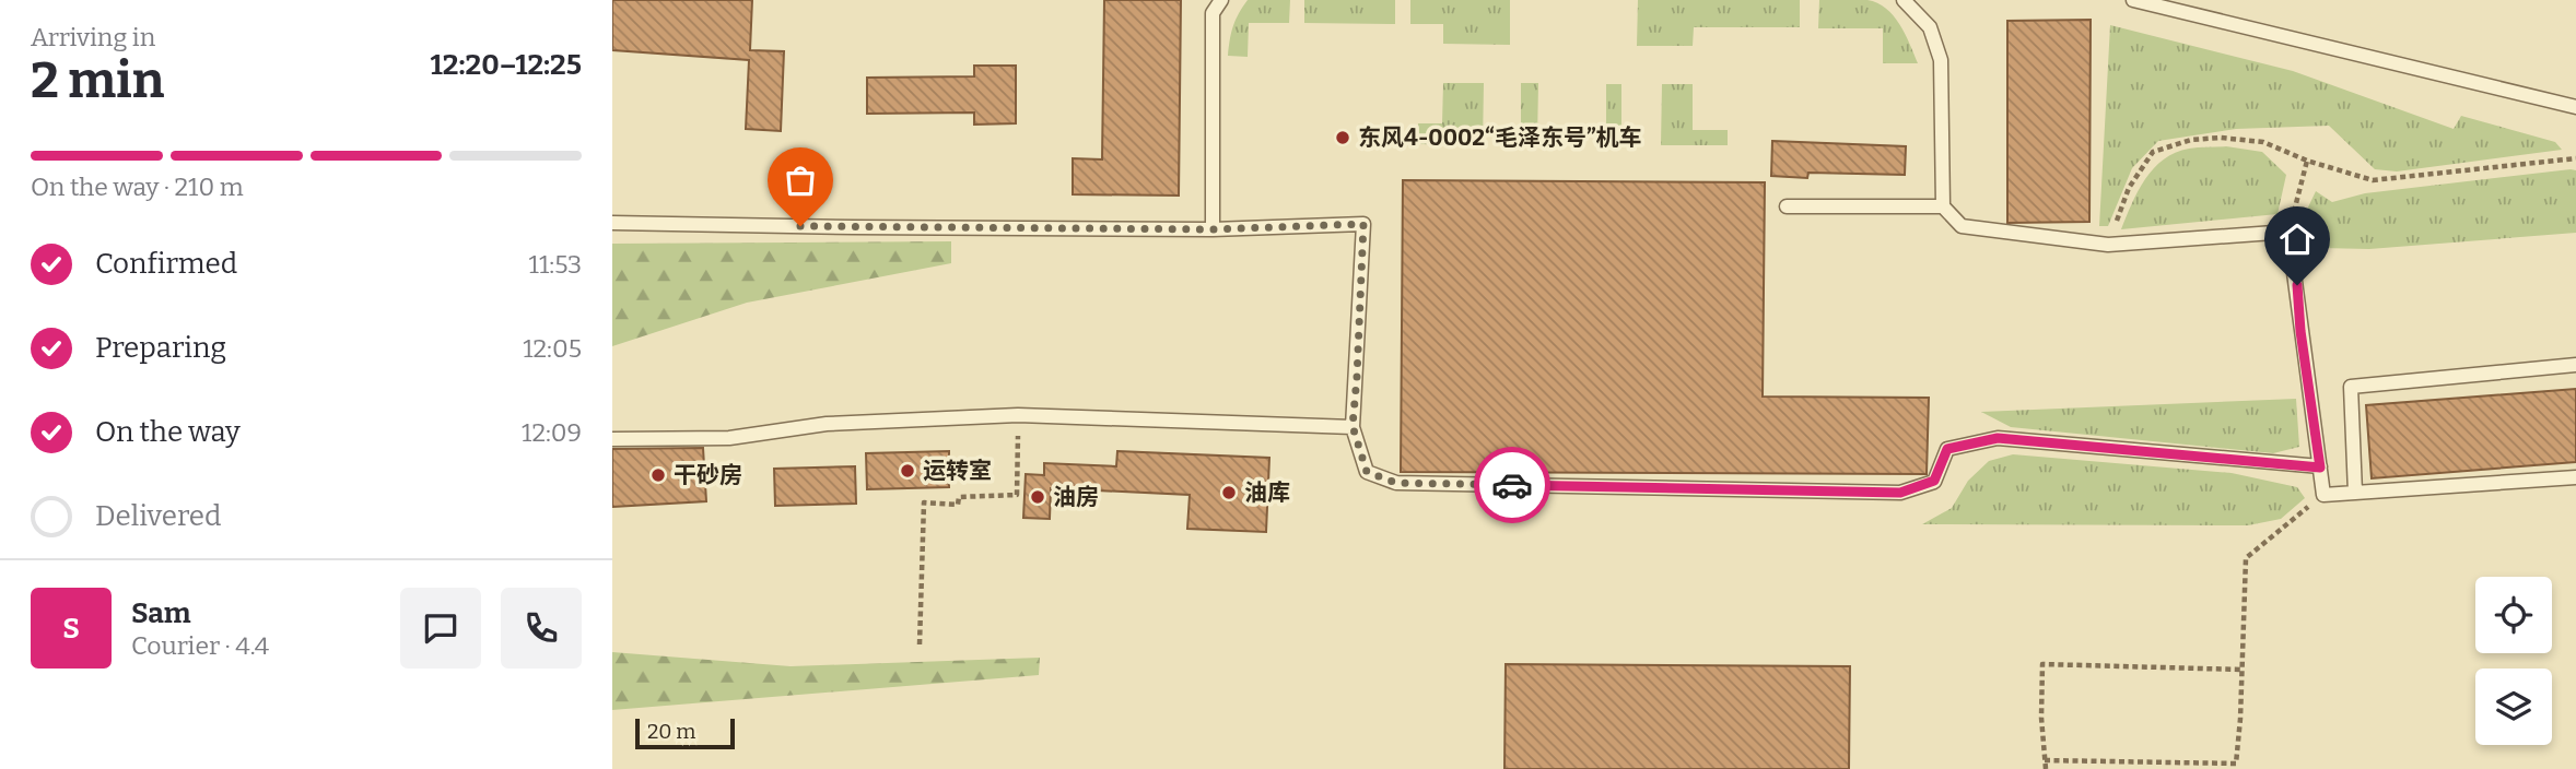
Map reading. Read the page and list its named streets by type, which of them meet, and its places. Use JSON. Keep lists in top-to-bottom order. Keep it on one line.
{"places":["东风4-0002“毛泽东号”机车","运转室","干砂房","油库","油房"],"scale_bar":"20 m","page":{"heading":["2 min","Arriving in","12:20–12:25"],"panel":["Sam","Courier · 4.4"],"bar":"On the way · 210 m","list":[["Confirmed","11:53"],["Preparing","12:05"],["On the way","12:09"],"Delivered"],"round":"S","scale":"20 m"}}
